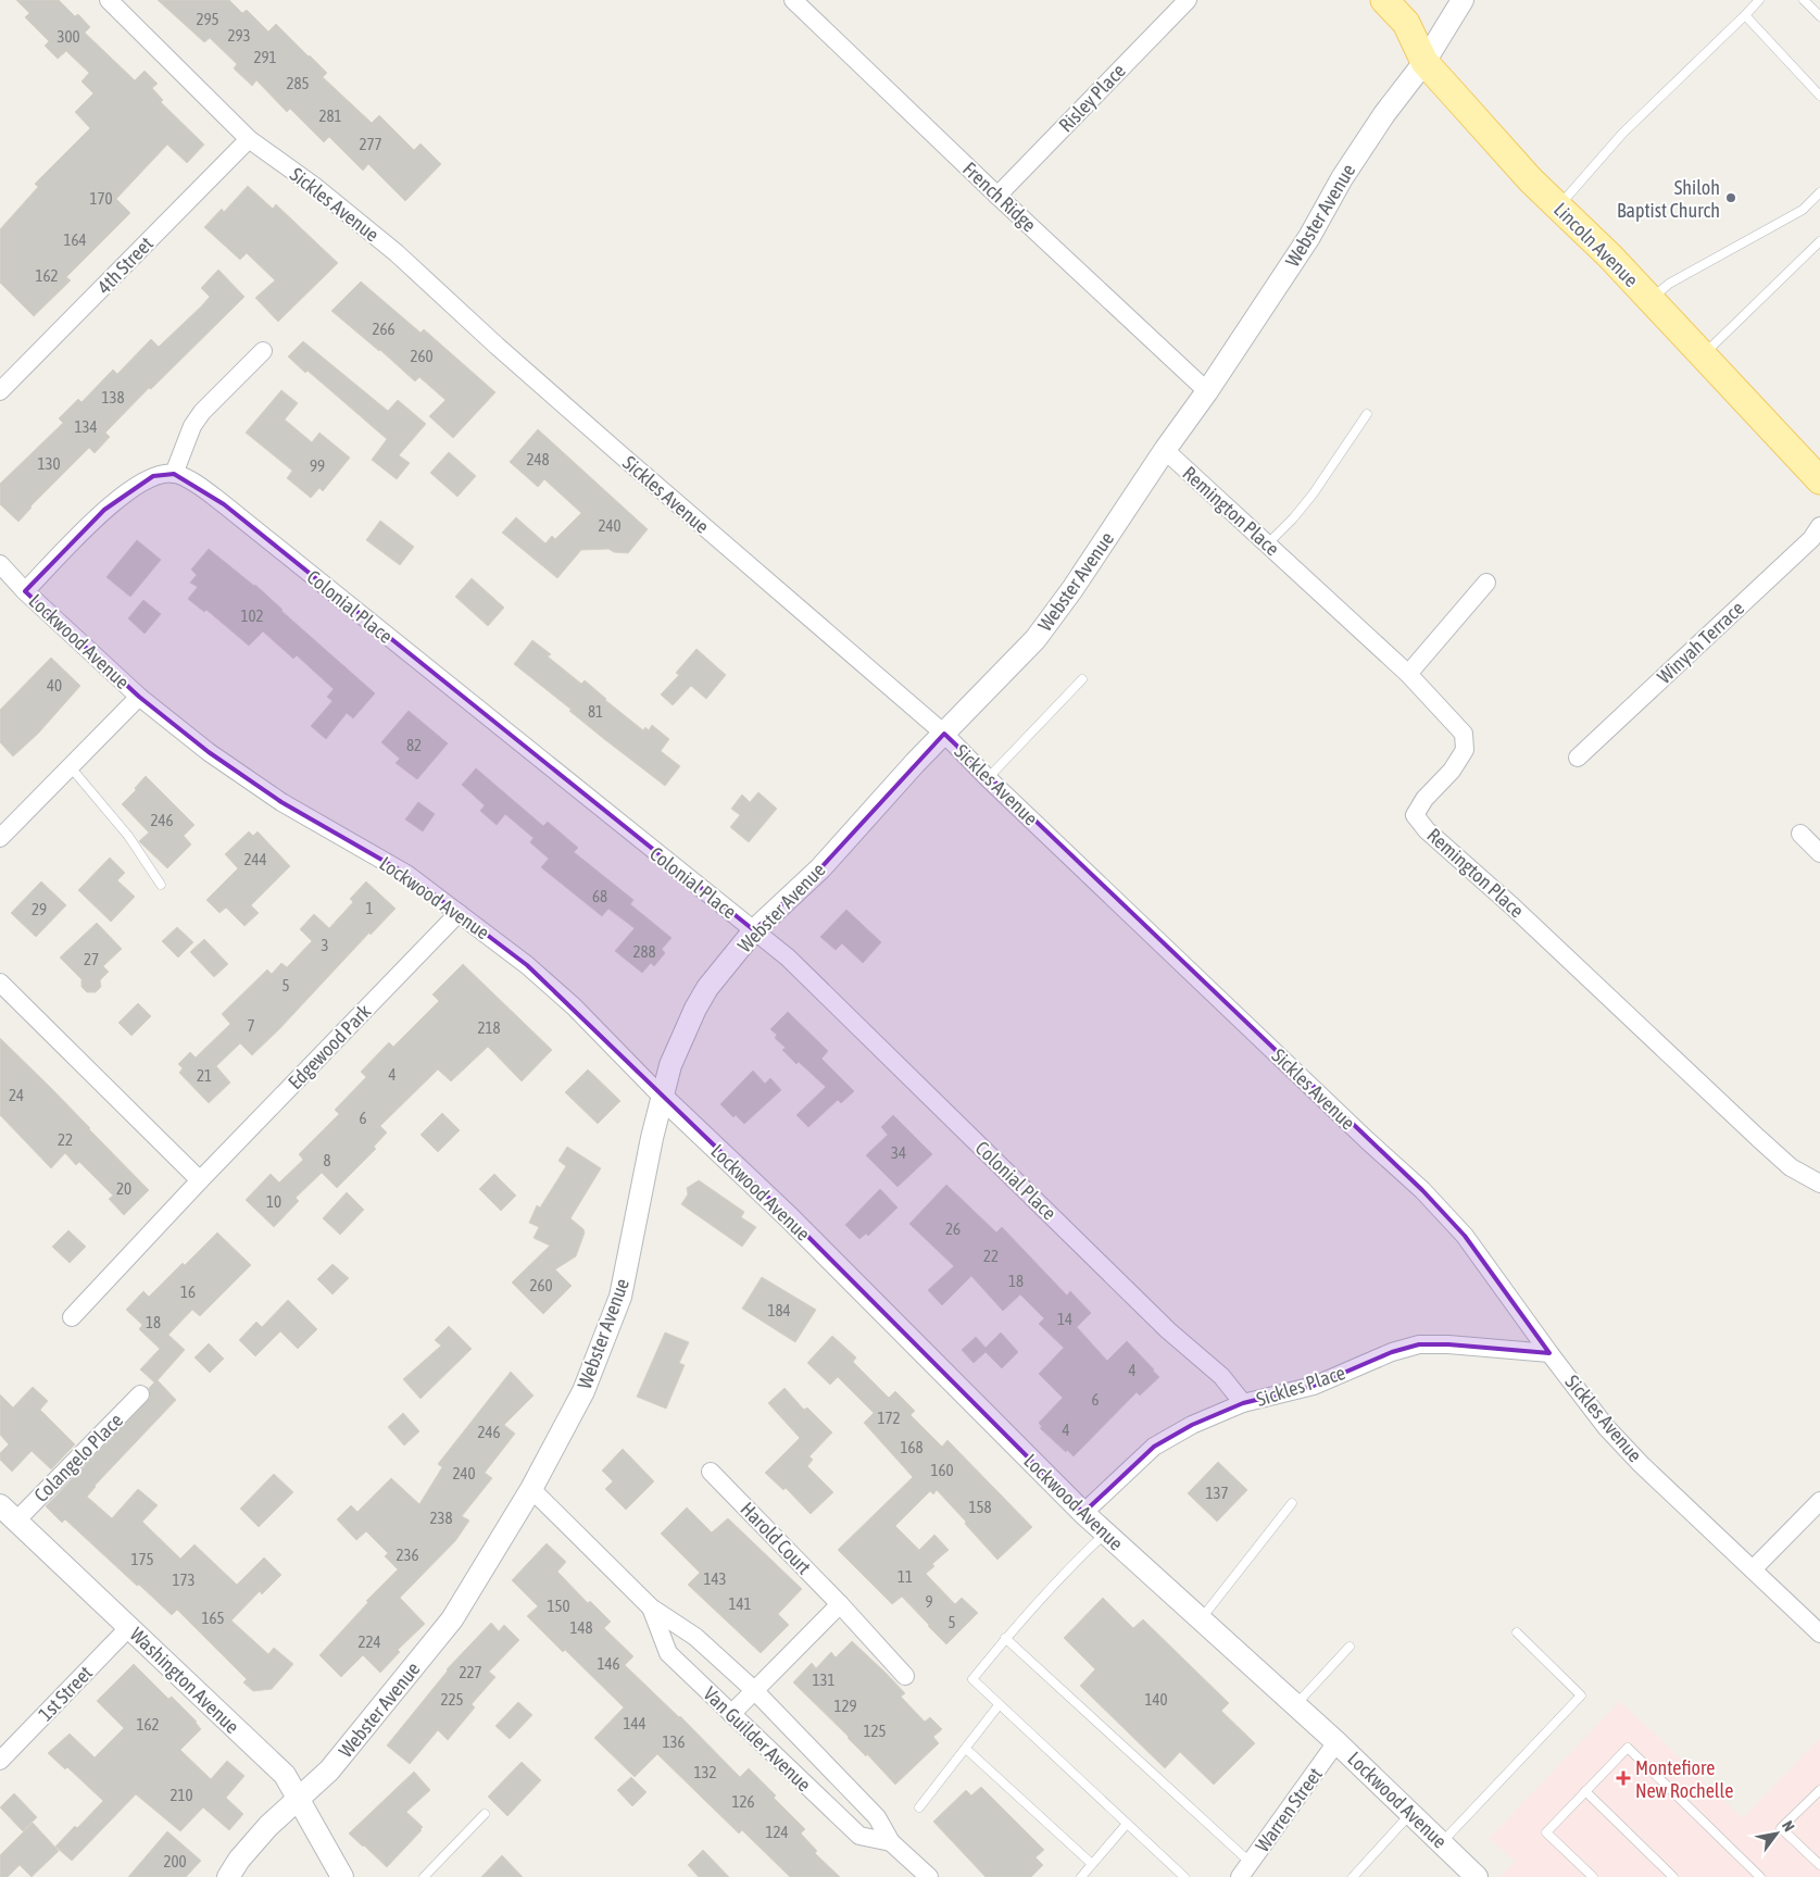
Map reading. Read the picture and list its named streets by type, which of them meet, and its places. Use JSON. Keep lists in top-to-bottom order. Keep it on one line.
{"streets":{"main road":["Lincoln Avenue"],"street":["Risley Place","French Ridge","Sickles Avenue","Webster Avenue","4th Street","Remington Place","Colonial Place","Lockwood Avenue","Winyah Terrace","Edgewood Park","Sickles Place","Colangelo Place","Harold Court","Washington Avenue","1st Street","Van Guilder Avenue","Warren Street"]},"crossings":[["Risley Place","French Ridge"],["French Ridge","Webster Avenue"],["Sickles Avenue","Webster Avenue"],["Sickles Avenue","4th Street"],["Sickles Avenue","Sickles Place"],["Webster Avenue","Lincoln Avenue"],["Webster Avenue","Remington Place"],["Webster Avenue","Colonial Place"],["Webster Avenue","Lockwood Avenue"],["Webster Avenue","Washington Avenue"],["Webster Avenue","Van Guilder Avenue"],["Colonial Place","Sickles Place"],["Lockwood Avenue","Edgewood Park"],["Lockwood Avenue","Sickles Place"],["Lockwood Avenue","Warren Street"],["Colangelo Place","Washington Avenue"],["Washington Avenue","1st Street"]],"places":{"other":["Shiloh Baptist Church"],"health":["Montefiore New Rochelle"]},"house_numbers":["295","293","300","291","285","281","277","170","164","162","266","260","138","134","248","130","99","240","102","40","81","82","246","244","68","1","29","3","288","27","5","7","218","4","21","24","6","22","34","8","20","10","26","22","18","260","16","184","14","18","4","6","172","4","246","168","160","240","137","158","238","236","175","11","143","173","9","141","150","165","5","148","224","146","227","131","225","140","129","144","162","125","136","132","210","126","124","200"],"north":"top right"}
